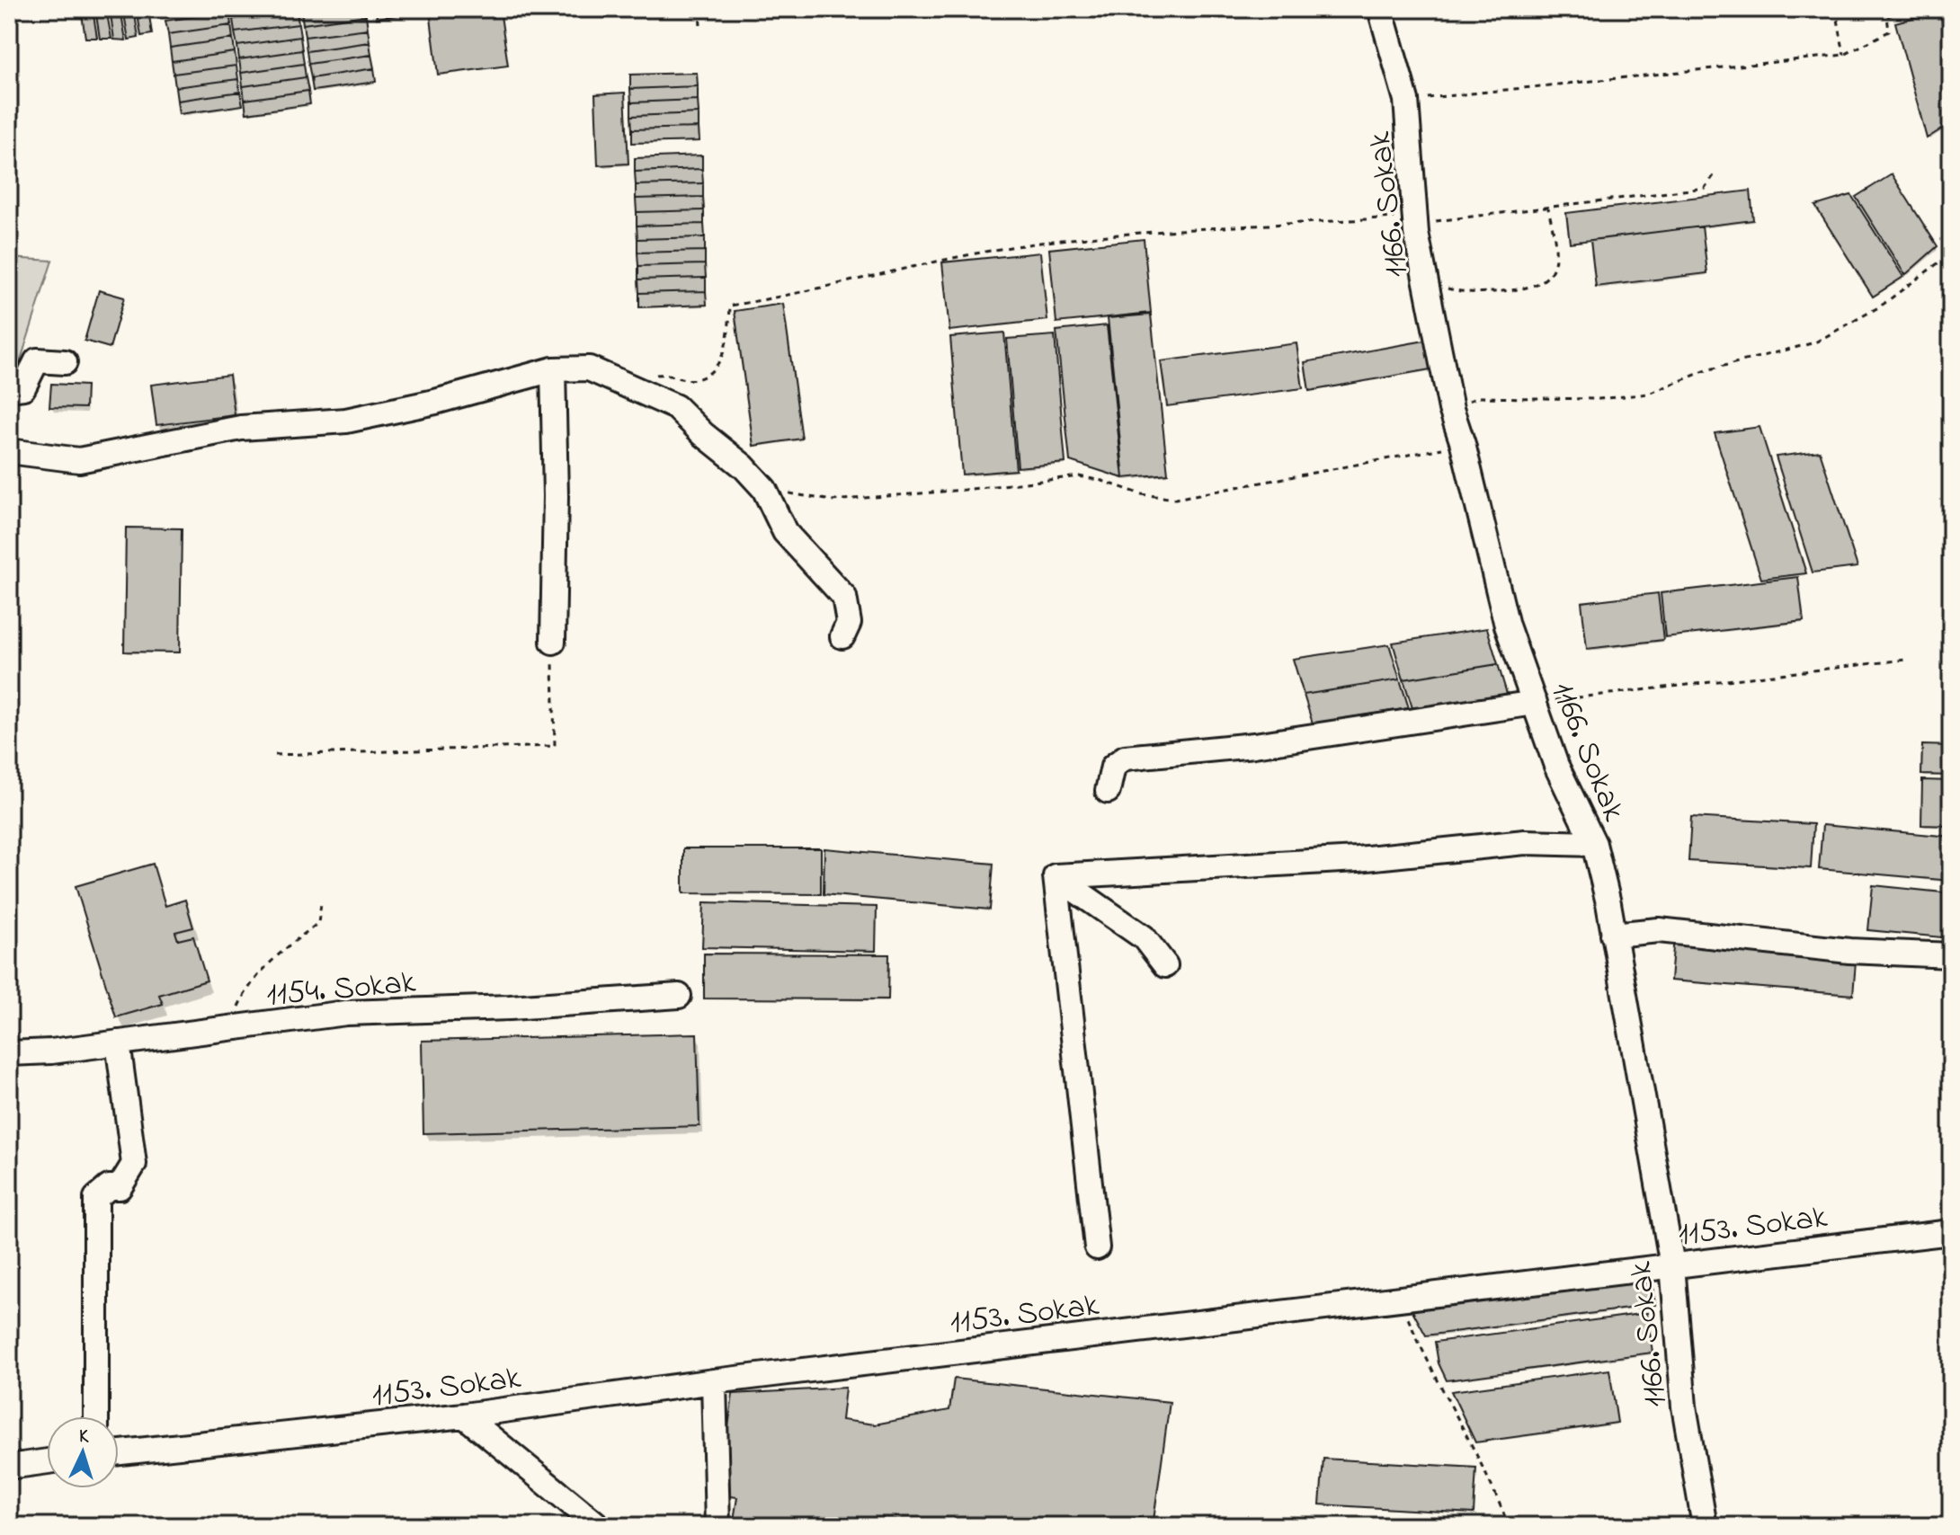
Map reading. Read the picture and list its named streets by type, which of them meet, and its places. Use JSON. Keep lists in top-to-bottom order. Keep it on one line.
{"streets":{"street":["1166. Sokak","1154. Sokak","1153. Sokak"]},"crossings":[["1166. Sokak","1153. Sokak"]],"north":"top"}
